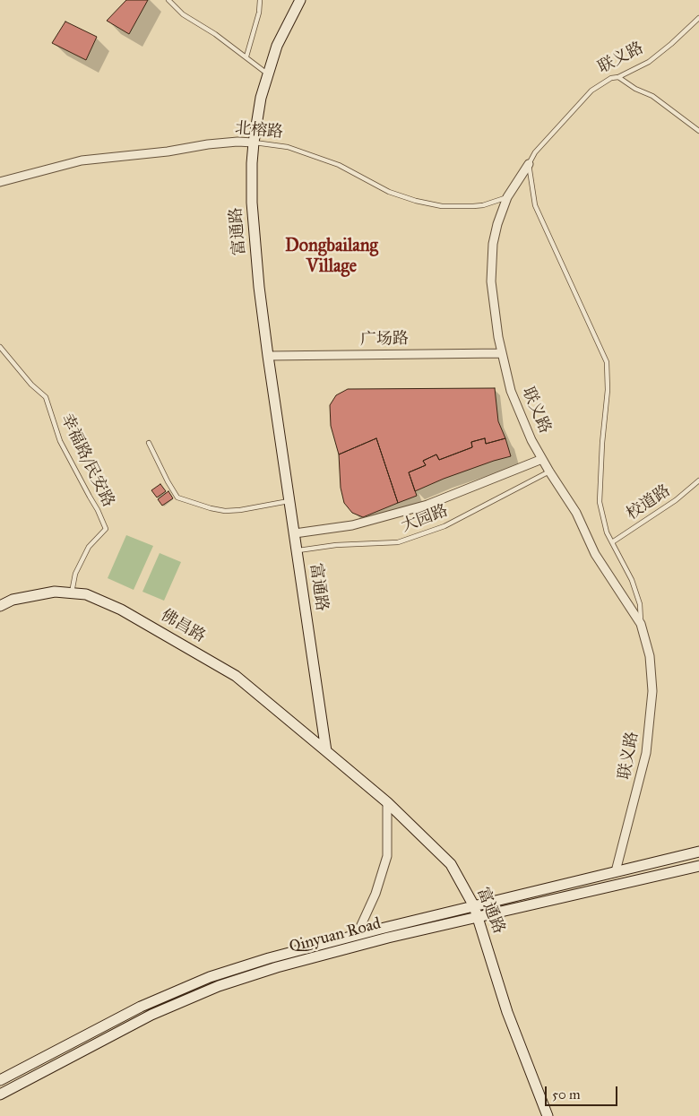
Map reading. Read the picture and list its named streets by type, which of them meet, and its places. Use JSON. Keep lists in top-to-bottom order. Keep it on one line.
{"streets":{"street":["联义路","北榕路","富通路","广场路","佛昌路","Qinyuan Road"],"lane":["幸福路/民安路","校道路","大园路"]},"crossings":[["联义路","北榕路"],["联义路","广场路"],["联义路","大园路"],["联义路","Qinyuan Road"],["北榕路","富通路"],["富通路","广场路"],["富通路","大园路"],["富通路","佛昌路"],["富通路","Qinyuan Road"],["幸福路/民安路","佛昌路"]],"districts":["Dongbailang Village"],"scale_bar":"50 m"}
